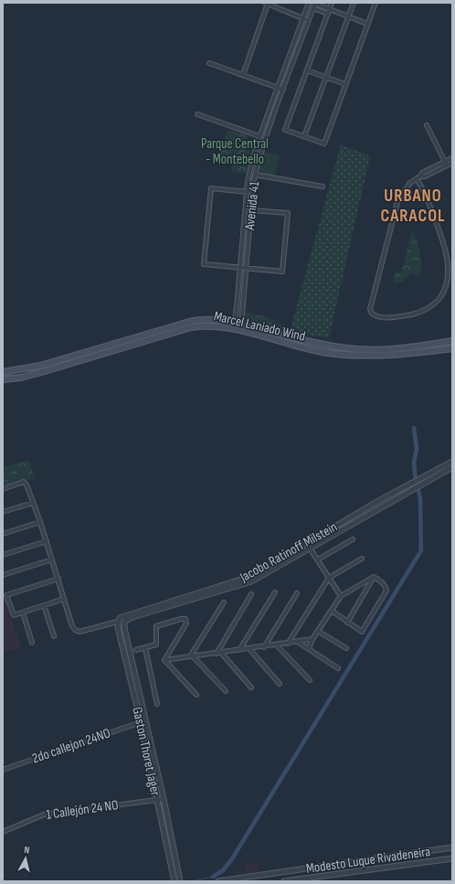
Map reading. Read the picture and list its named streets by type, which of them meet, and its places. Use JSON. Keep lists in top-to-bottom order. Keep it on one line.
{"streets":{"main road":["Marcel Laniado Wind"],"street":["Avenida 41","Jacobo Ratinoff Milstein","2do callejon 24NO","Gaston Thoret Jager","1 Callejón 24 NO","Modesto Luque Rivadeneira"]},"crossings":[["Avenida 41","Marcel Laniado Wind"],["Jacobo Ratinoff Milstein","Gaston Thoret Jager"],["2do callejon 24NO","Gaston Thoret Jager"],["Gaston Thoret Jager","1 Callejón 24 NO"]],"districts":["URBANO CARACOL"],"parks":["Parque Central - Montebello"],"north":"top"}
